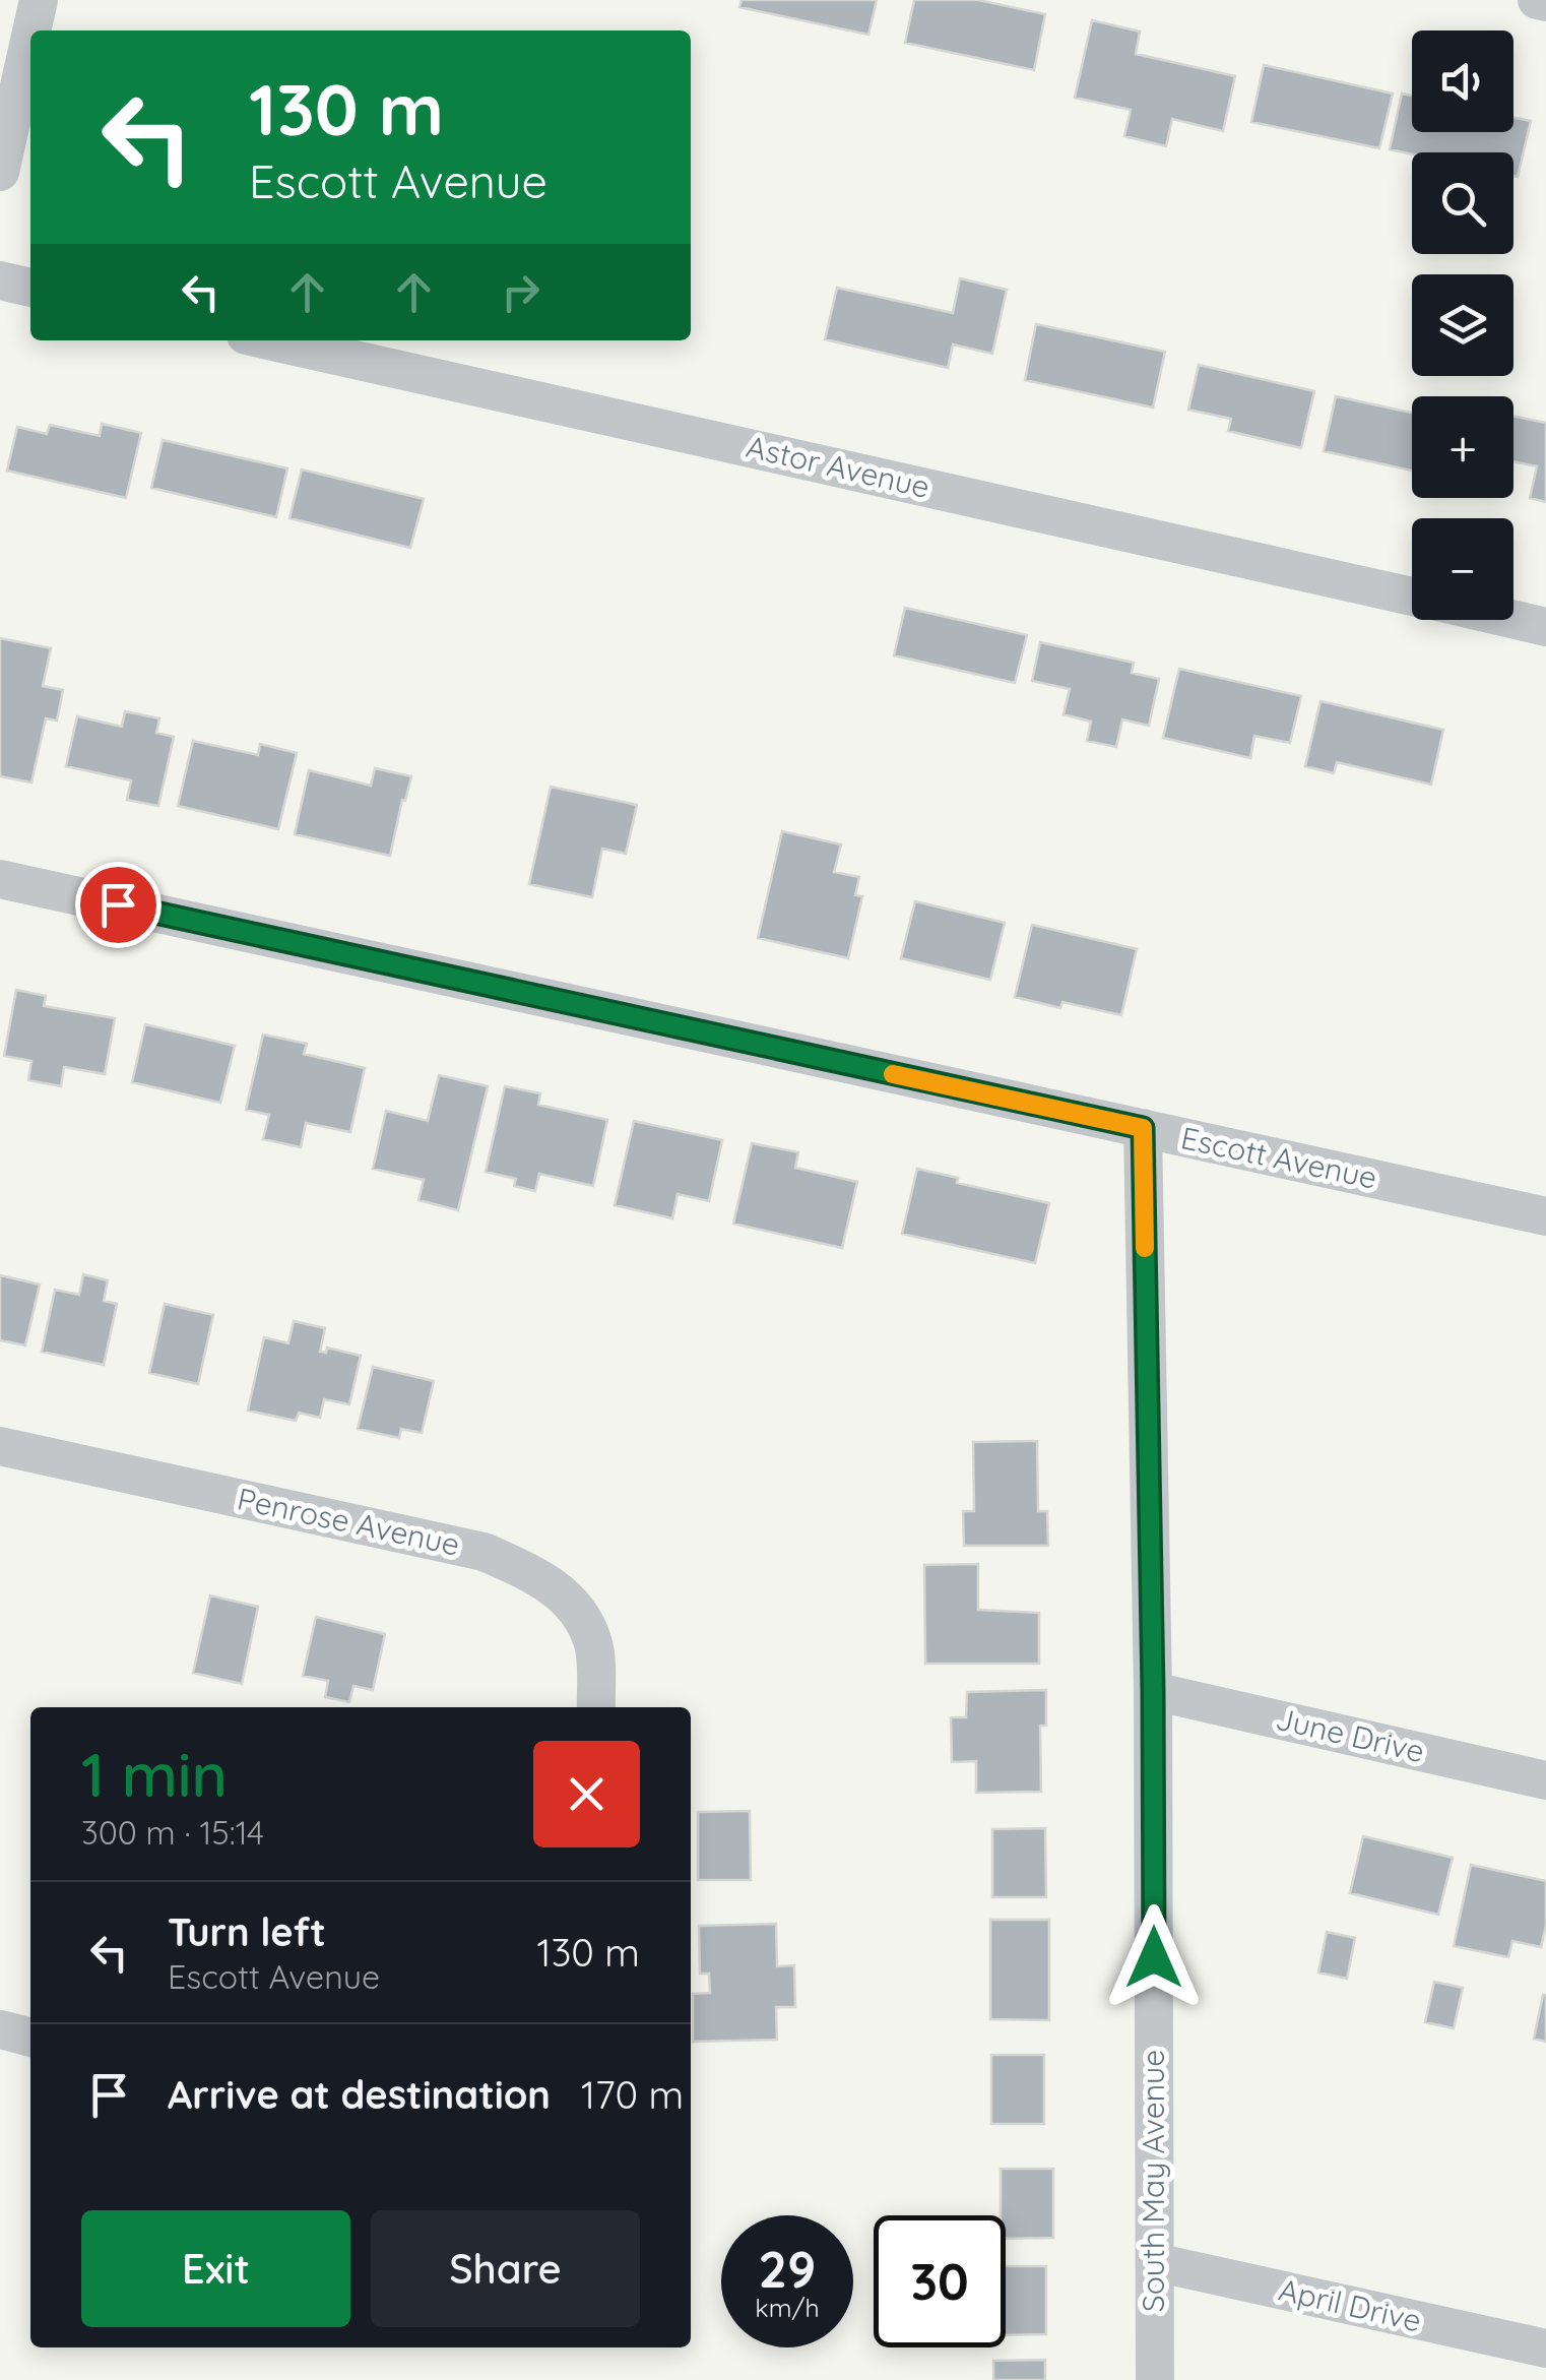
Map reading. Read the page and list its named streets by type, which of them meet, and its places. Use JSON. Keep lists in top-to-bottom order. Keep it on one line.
{"streets":{"street":["Astor Avenue","Escott Avenue","Penrose Avenue","June Drive","South May Avenue","April Drive"]},"crossings":[["Escott Avenue","South May Avenue"],["June Drive","South May Avenue"],["South May Avenue","April Drive"]],"page":{"map_buttons":["+","−"],"turn":["130 m","Escott Avenue"],"heading":["1 min","300 m · 15:14"],"list":[{"name":"Turn left","note":"Escott Avenue","value":"130 m"},{"name":"Arrive at destination","value":"170 m"}],"buttons":["Exit","Share"],"speed":"29 km/h","limit":"30"}}
